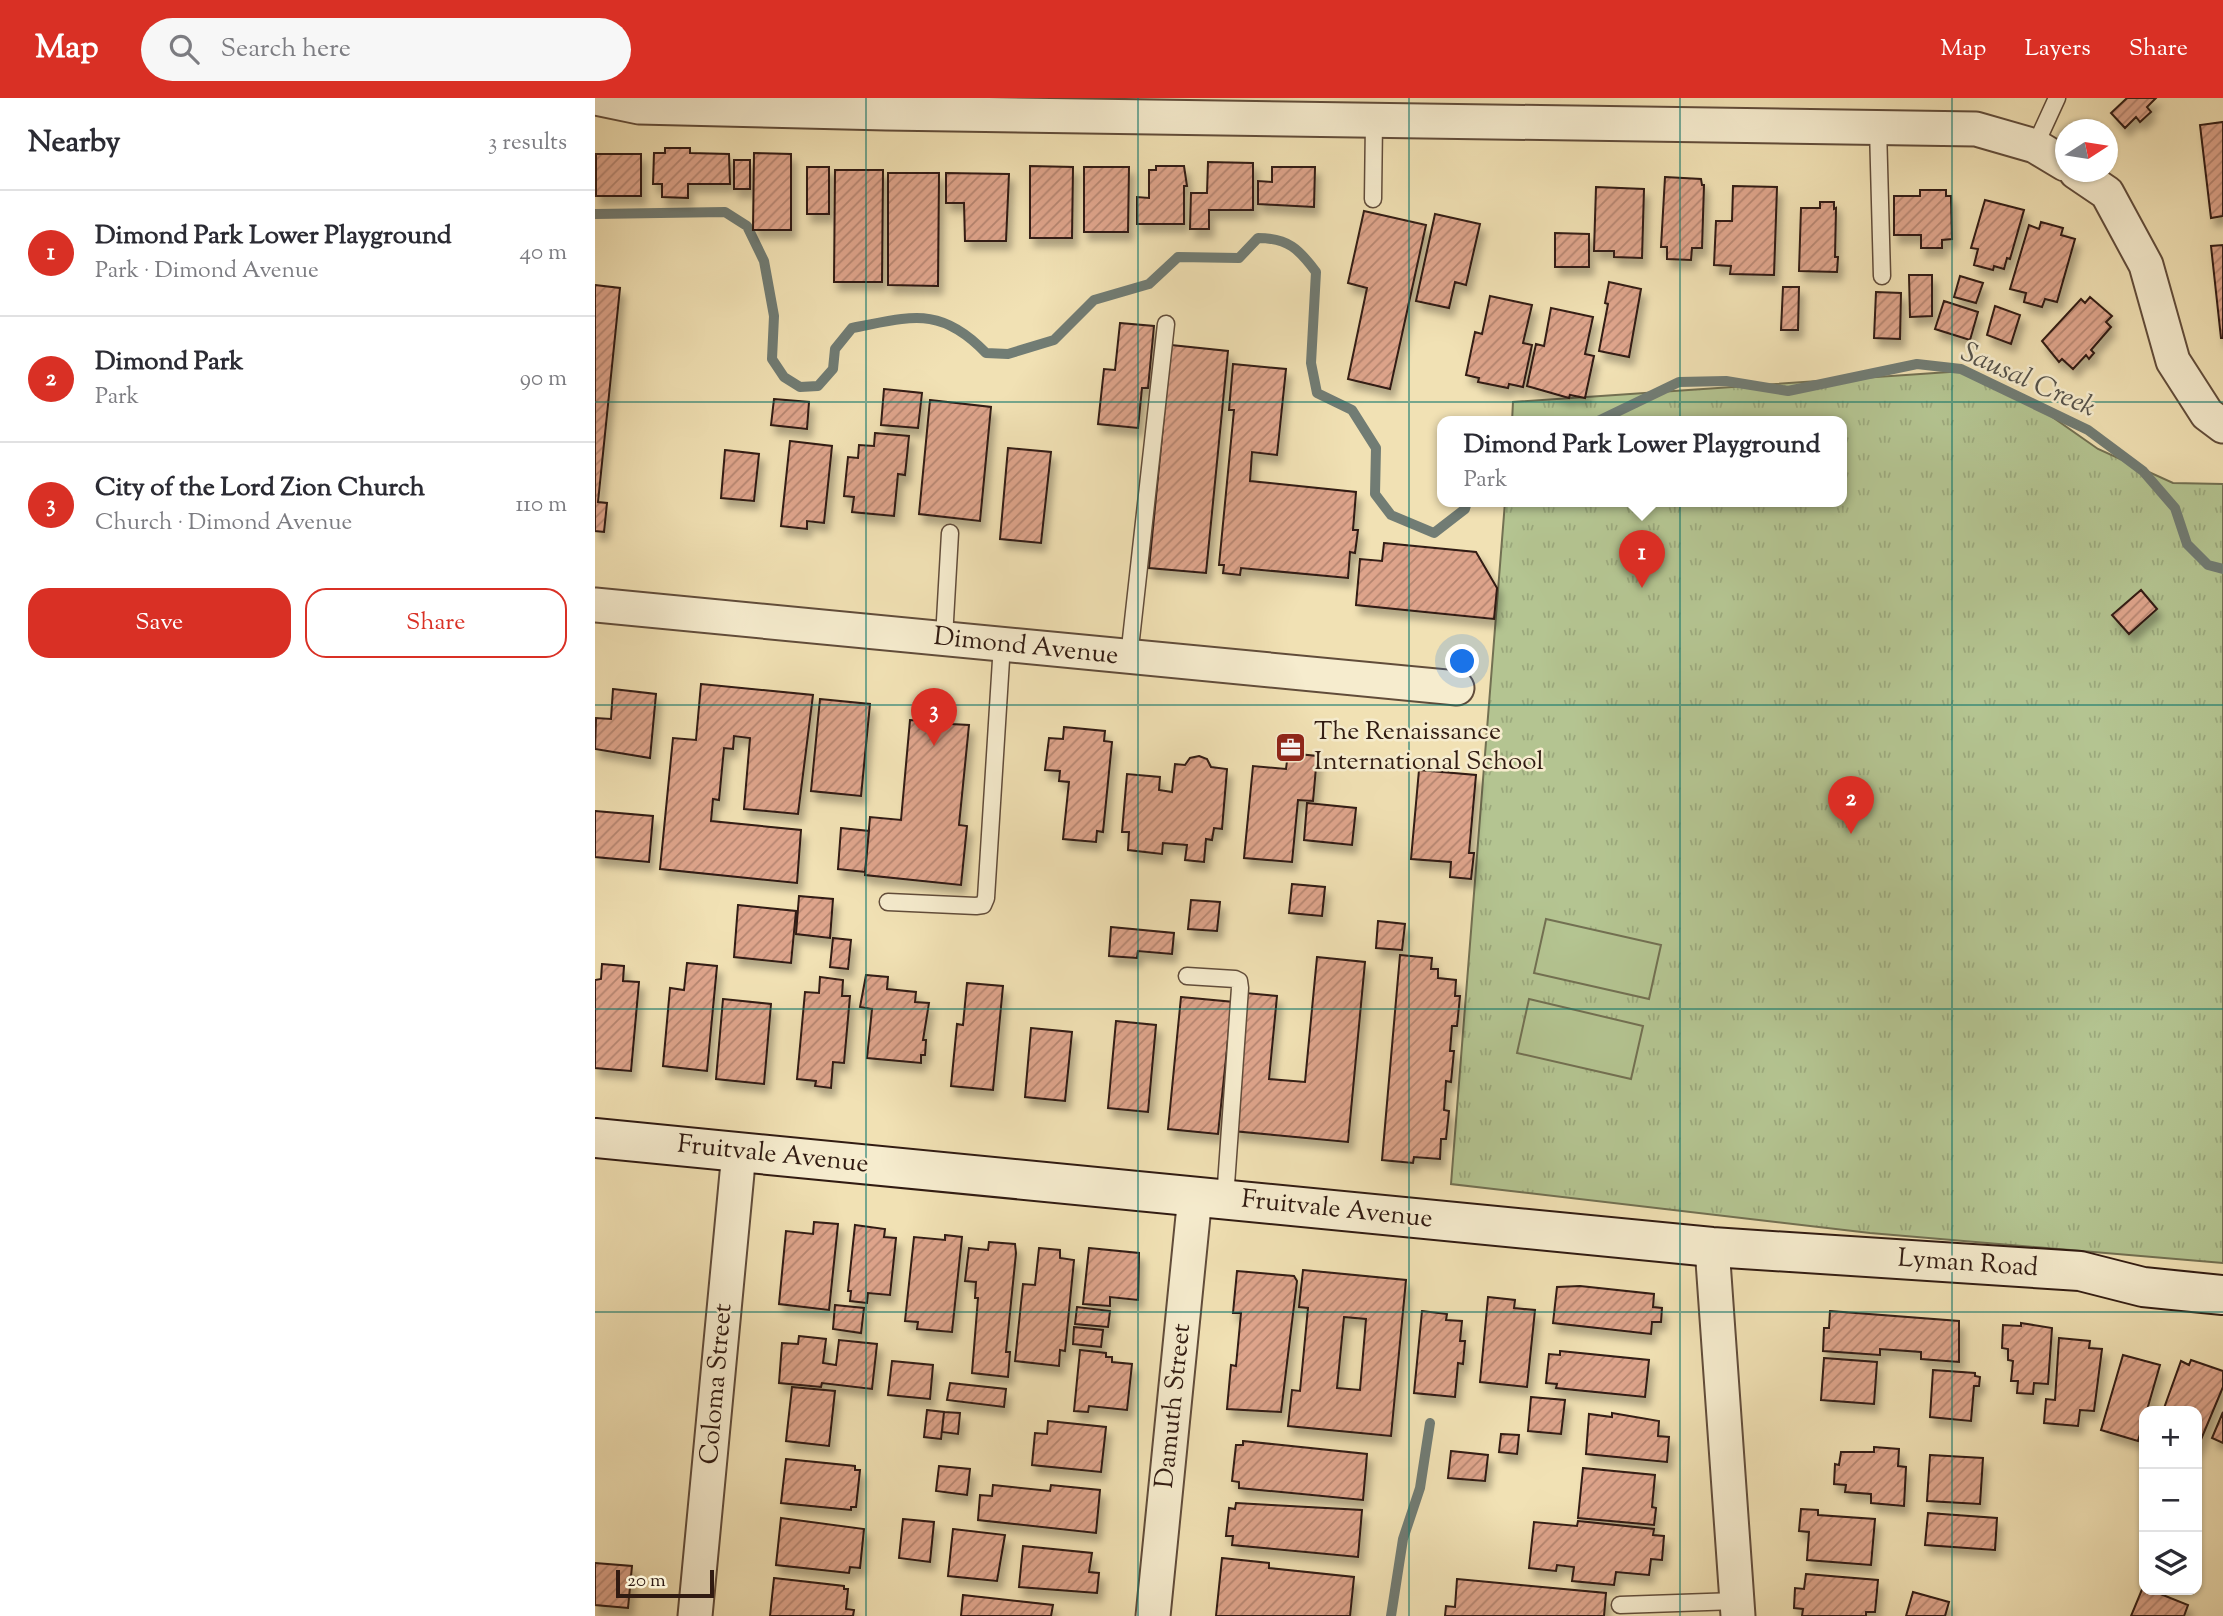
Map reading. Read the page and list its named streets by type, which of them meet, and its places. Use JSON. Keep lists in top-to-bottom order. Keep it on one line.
{"streets":{"street":["Dimond Avenue","Fruitvale Avenue","Lyman Road","Coloma Street","Damuth Street"]},"crossings":[["Fruitvale Avenue","Lyman Road"],["Fruitvale Avenue","Coloma Street"],["Fruitvale Avenue","Damuth Street"]],"water":["Sausal Creek"],"places":{"office":["The Renaissance International School"]},"scale_bar":"20 m","north":"right","page":{"header":"Map","search":"Search here","nav":["Map","Layers","Share"],"heading":["Nearby","3 results"],"list":[{"mark":"1","name":"Dimond Park Lower Playground","note":"Park · Dimond Avenue","value":"40 m"},{"mark":"2","name":"Dimond Park","note":"Park","value":"90 m"},{"mark":"3","name":"City of the Lord Zion Church","note":"Church · Dimond Avenue","value":"110 m"}],"popup":["Dimond Park Lower Playground","Park"],"pins":["1","3","2"],"buttons":["Save","Share"],"map_buttons":["+","−"],"scale":"20 m"}}
